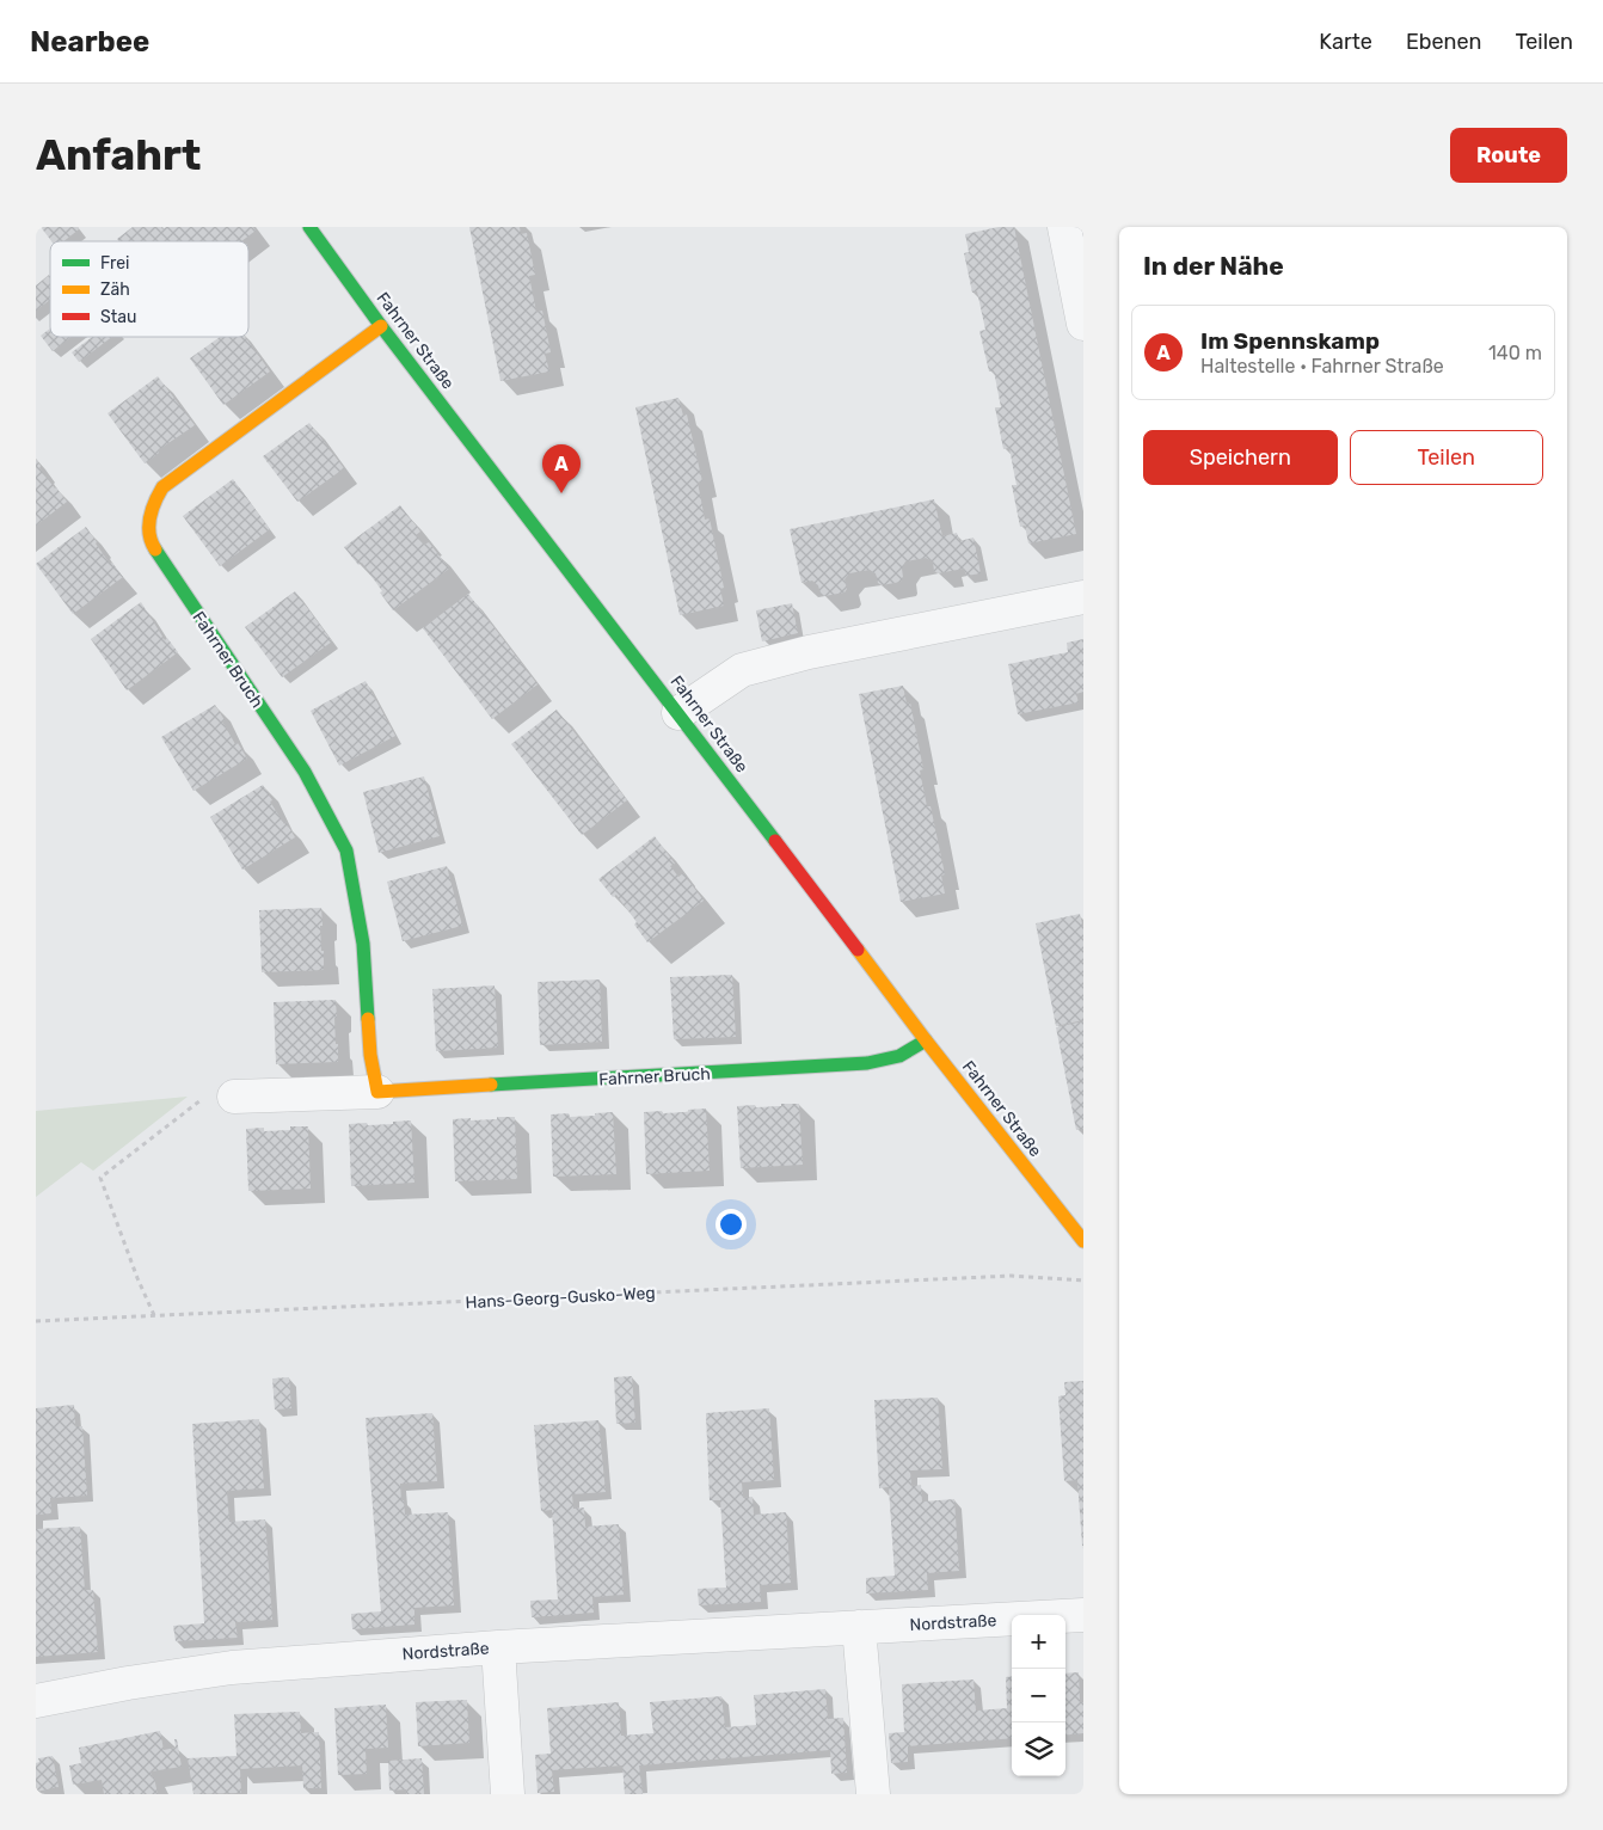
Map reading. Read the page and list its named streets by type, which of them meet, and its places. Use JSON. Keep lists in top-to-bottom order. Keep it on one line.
{"streets":{"street":["Fahrner Straße","Fahrner Bruch","Nordstraße"],"path":["Hans-Georg-Gusko-Weg"]},"crossings":[["Fahrner Straße","Fahrner Bruch"]],"legend":["Frei","Zäh","Stau"],"page":{"header":"Nearbee","nav":["Karte","Ebenen","Teilen"],"buttons":["Route",["Speichern","Teilen"]],"title":"Anfahrt","heading":"In der Nähe","list":[{"mark":"A","name":"Im Spennskamp","note":"Haltestelle · Fahrner Straße","value":"140 m"}],"pins":"A","map_buttons":["+","−"]}}
